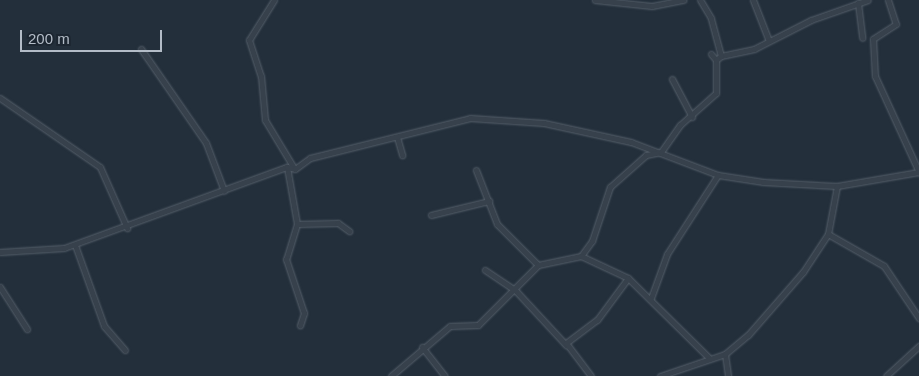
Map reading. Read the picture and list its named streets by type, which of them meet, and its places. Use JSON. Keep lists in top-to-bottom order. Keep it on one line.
{"scale_bar":"200 m"}
